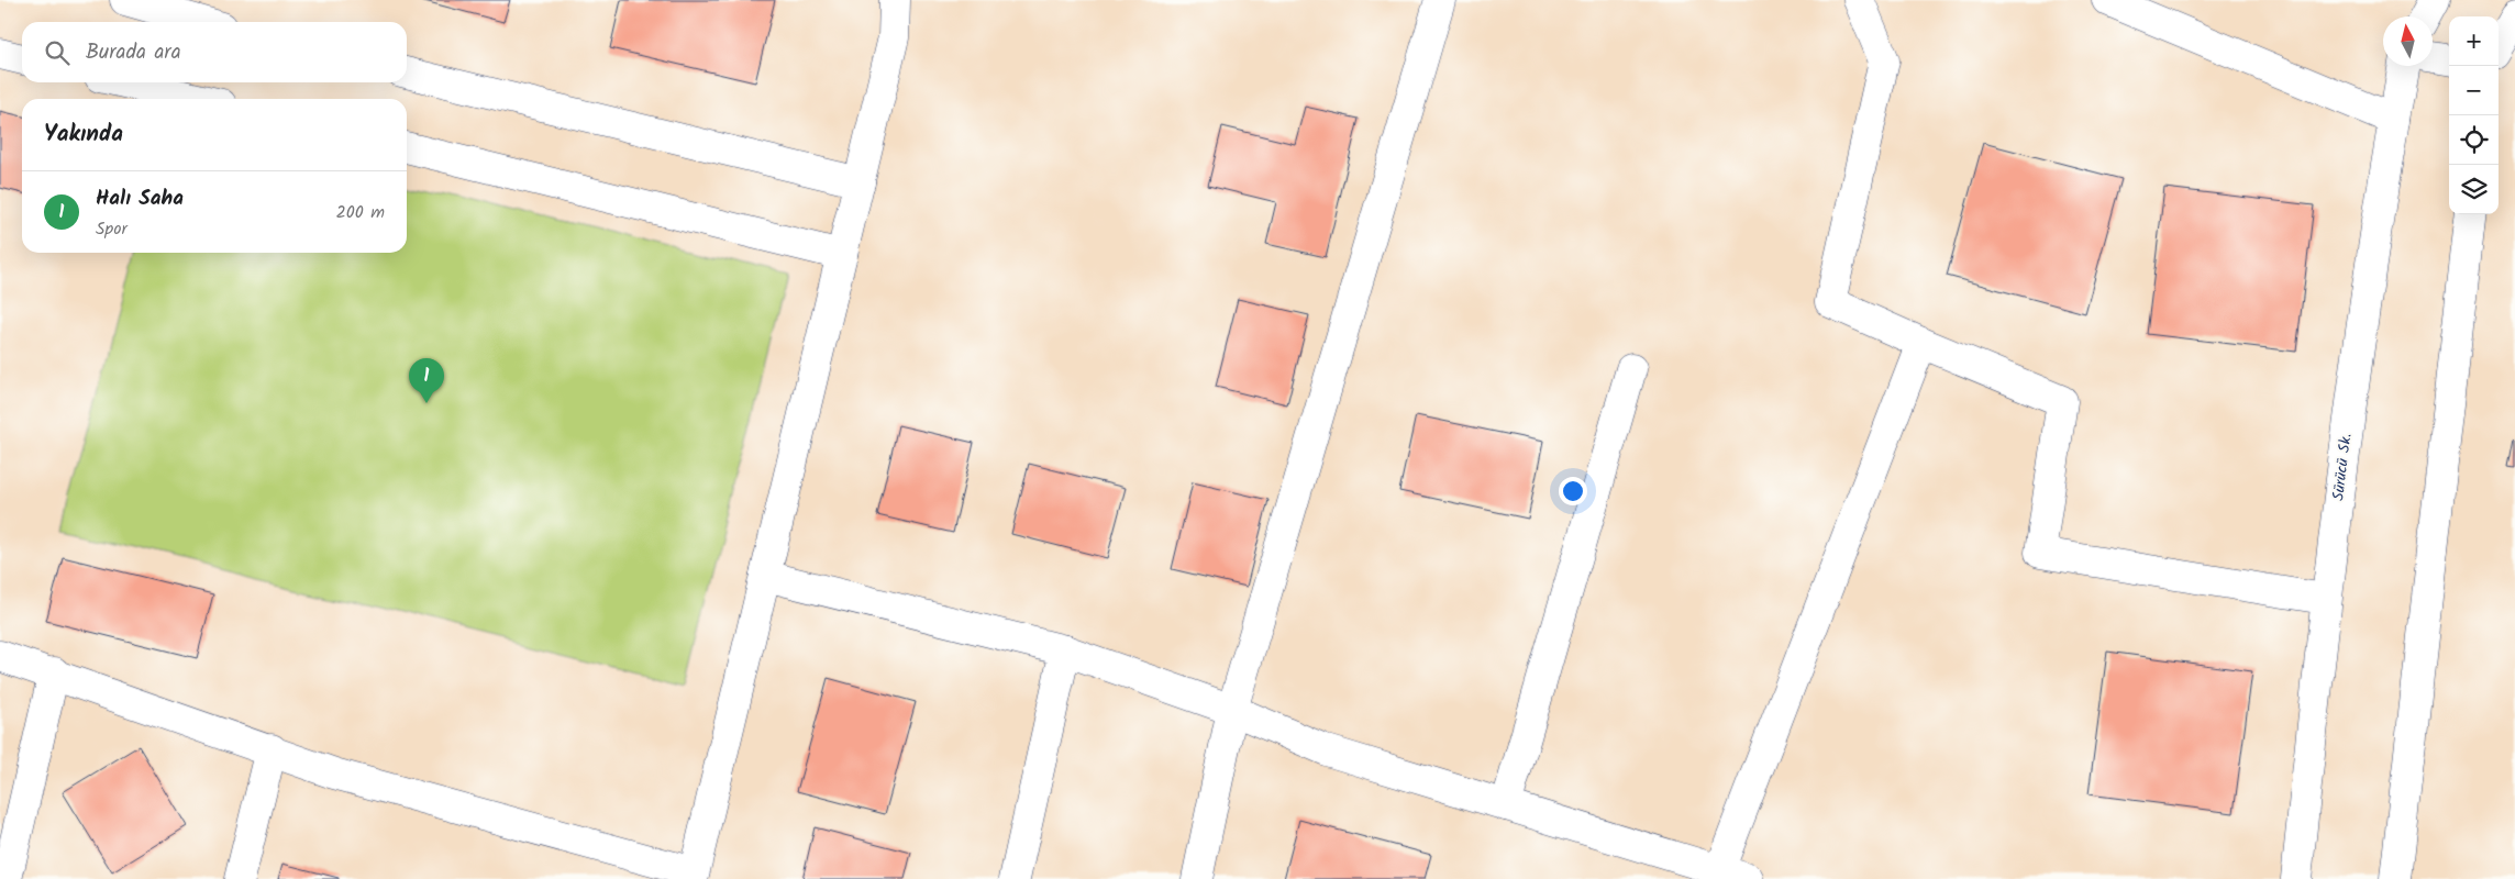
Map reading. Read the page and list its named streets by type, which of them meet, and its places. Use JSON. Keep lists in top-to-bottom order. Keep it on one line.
{"streets":{"street":["Sürücü Sk."]},"north":"top","page":{"map_buttons":["+","−"],"search":"Burada ara","heading":"Yakında","list":[{"mark":"1","name":"Halı Saha","note":"Spor","value":"200 m"}],"pins":"1"}}
